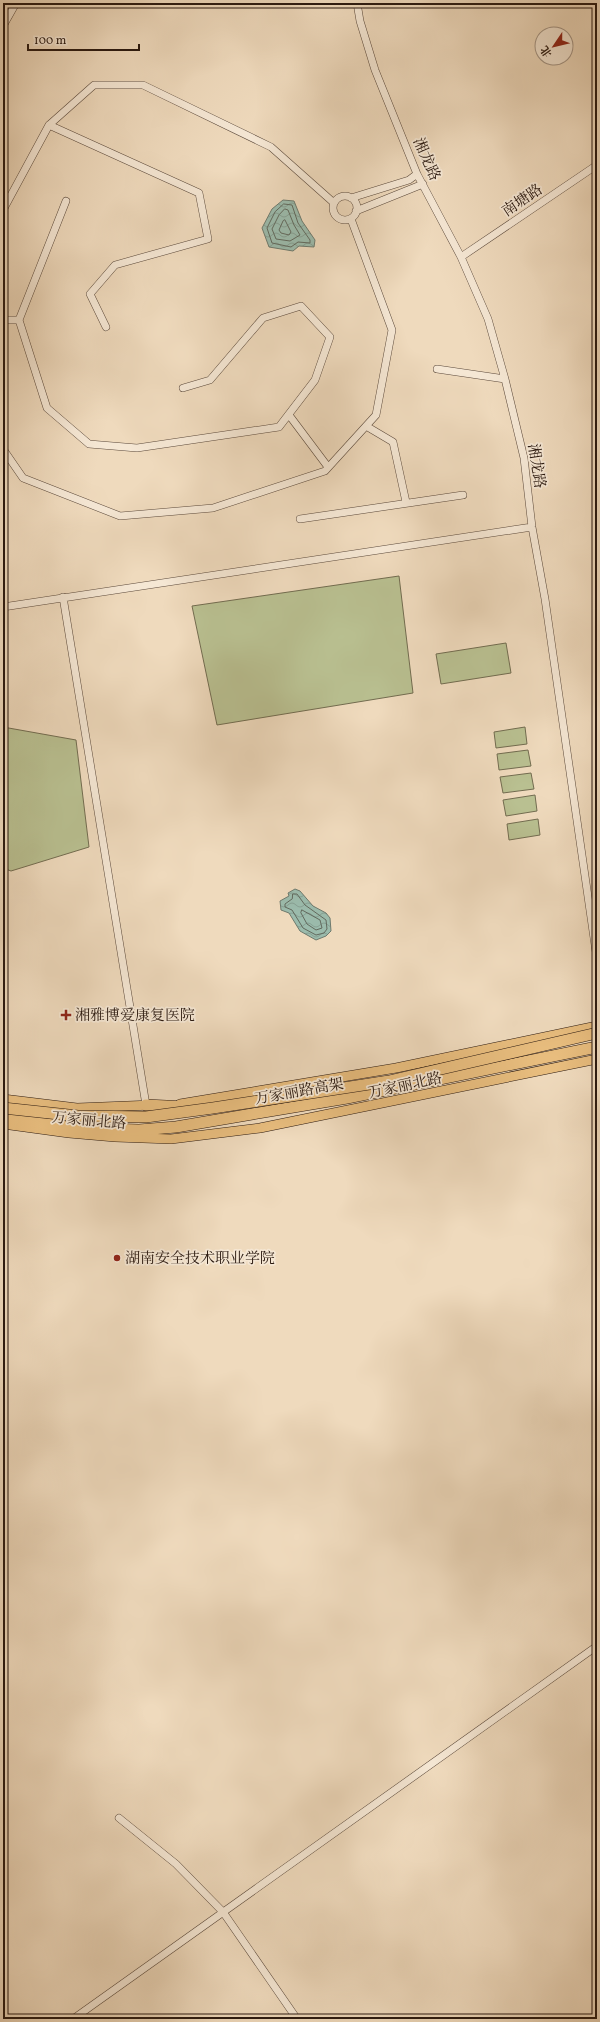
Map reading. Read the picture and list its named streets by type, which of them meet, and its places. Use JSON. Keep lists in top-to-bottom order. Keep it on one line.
{"streets":{"highway":["万家丽路高架"],"main road":["万家丽北路"],"street":["湘龙路","南塘路"]},"crossings":[["湘龙路","南塘路"]],"places":{"health":["湘雅博爱康复医院"],"other":["湖南安全技术职业学院"]},"scale_bar":"100 m","north":"bottom left"}
